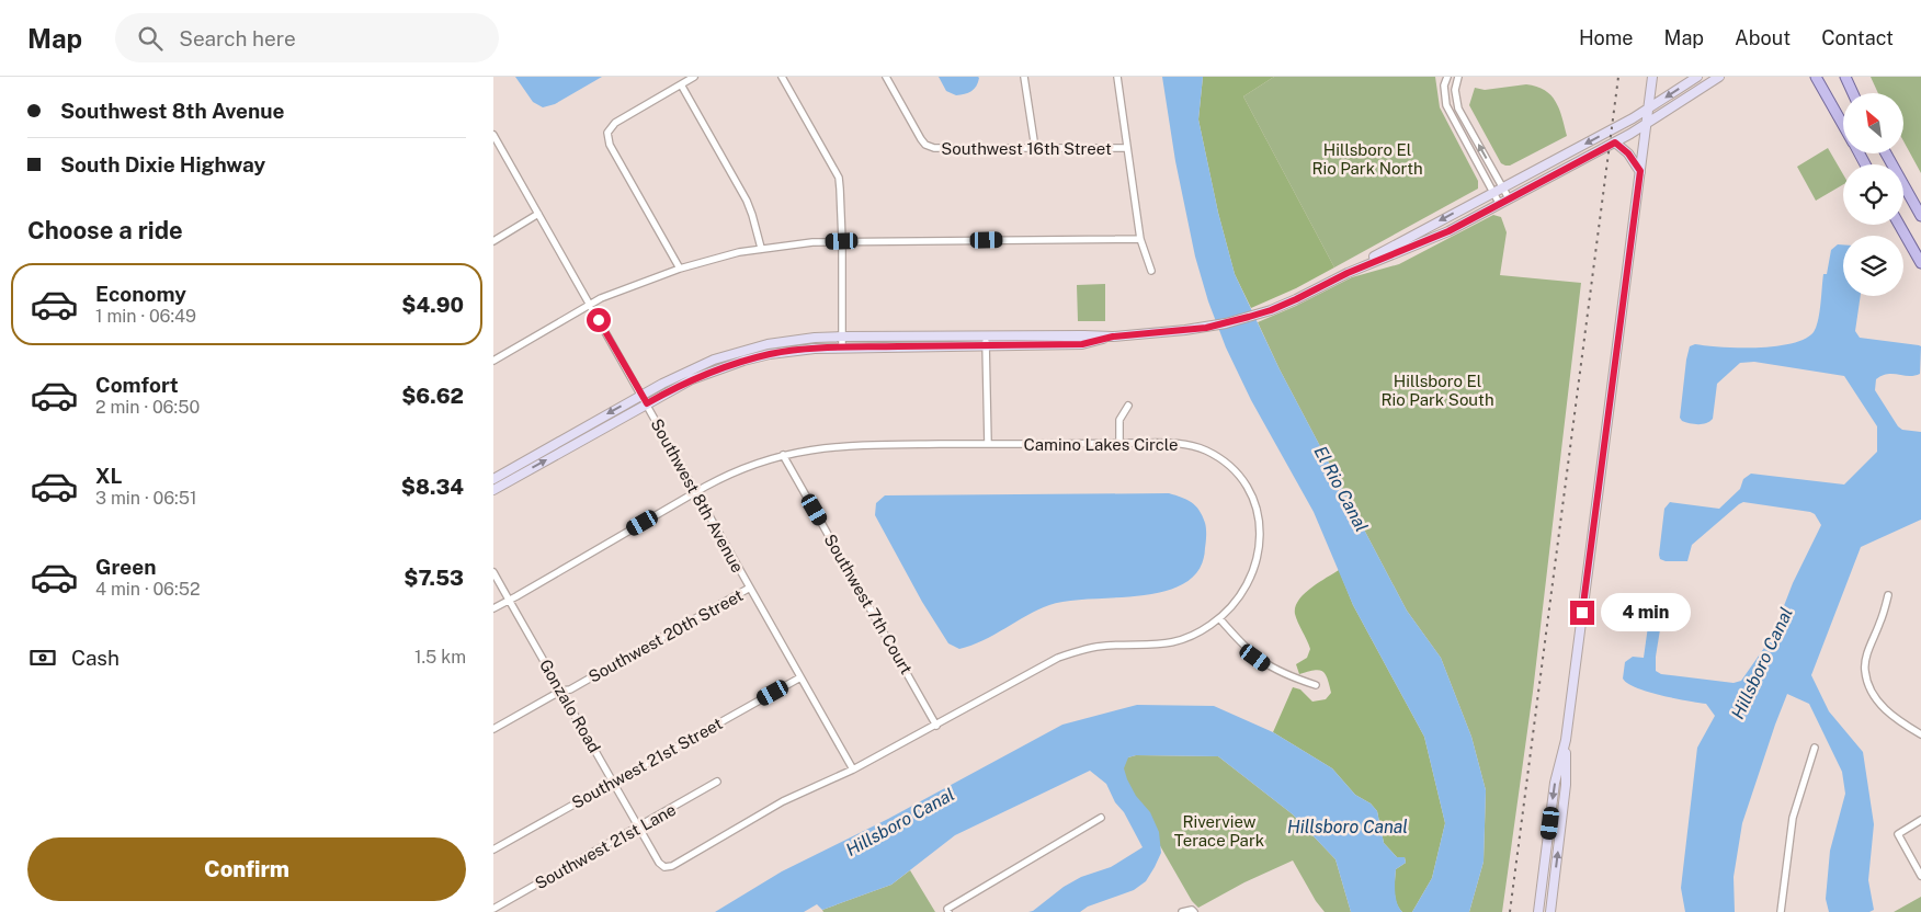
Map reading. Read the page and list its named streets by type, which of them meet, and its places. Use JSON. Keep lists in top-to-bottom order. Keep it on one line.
{"streets":{"street":["Southwest 16th Street","Camino Lakes Circle","Southwest 8th Avenue","Southwest 7th Court","Southwest 20th Street","Gonzalo Road","Southwest 21st Street","Southwest 21st Lane"]},"crossings":[["Camino Lakes Circle","Southwest 8th Avenue"],["Camino Lakes Circle","Southwest 7th Court"],["Camino Lakes Circle","Gonzalo Road"],["Southwest 8th Avenue","Southwest 20th Street"],["Southwest 8th Avenue","Southwest 21st Street"],["Southwest 20th Street","Gonzalo Road"],["Gonzalo Road","Southwest 21st Street"],["Gonzalo Road","Southwest 21st Lane"]],"water":["El Rio Canal","Hillsboro Canal"],"parks":["Hillsboro El Rio Park North","Hillsboro El Rio Park South","Riverview Terace Park"],"north":"top left","page":{"header":"Map","search":"Search here","nav":["Home","Map","About","Contact"],"banner":["Southwest 8th Avenue","South Dixie Highway"],"heading":"Choose a ride","list":[{"name":"Economy","note":"1 min · 06:49","value":"$4.90"},{"name":"Comfort","note":"2 min · 06:50","value":"$6.62"},{"name":"XL","note":"3 min · 06:51","value":"$8.34"},{"name":"Green","note":"4 min · 06:52","value":"$7.53"}],"bubble":"4 min","pay":["Cash","1.5 km"],"buttons":"Confirm"}}
